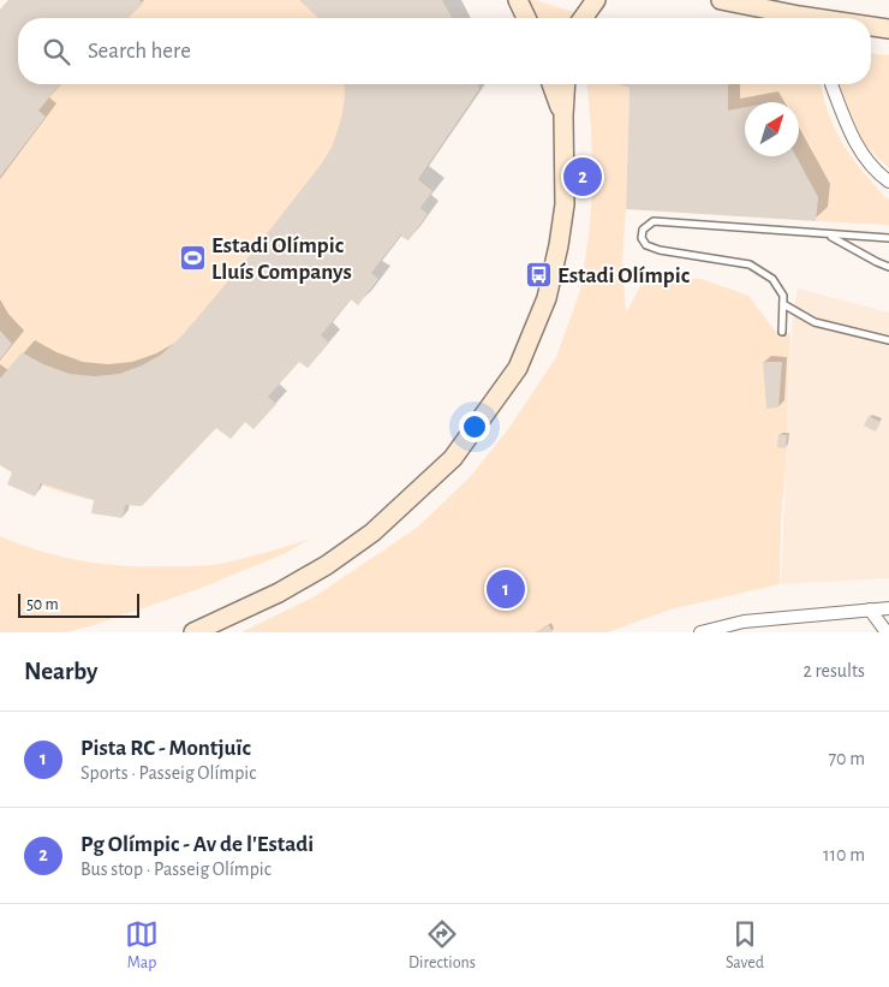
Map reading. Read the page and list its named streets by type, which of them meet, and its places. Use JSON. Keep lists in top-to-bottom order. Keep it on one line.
{"places":{"sports":["Estadi Olímpic Lluís Companys"],"bus stop":["Estadi Olímpic"]},"scale_bar":"50 m","north":"top right","page":{"search":"Search here","pins":["2","1"],"scale":"50 m","heading":["Nearby","2 results"],"list":[{"mark":"1","name":"Pista RC - Montjuïc","note":"Sports · Passeig Olímpic","value":"70 m"},{"mark":"2","name":"Pg Olímpic - Av de l'Estadi","note":"Bus stop · Passeig Olímpic","value":"110 m"}],"nav":["Map","Directions","Saved"]}}
